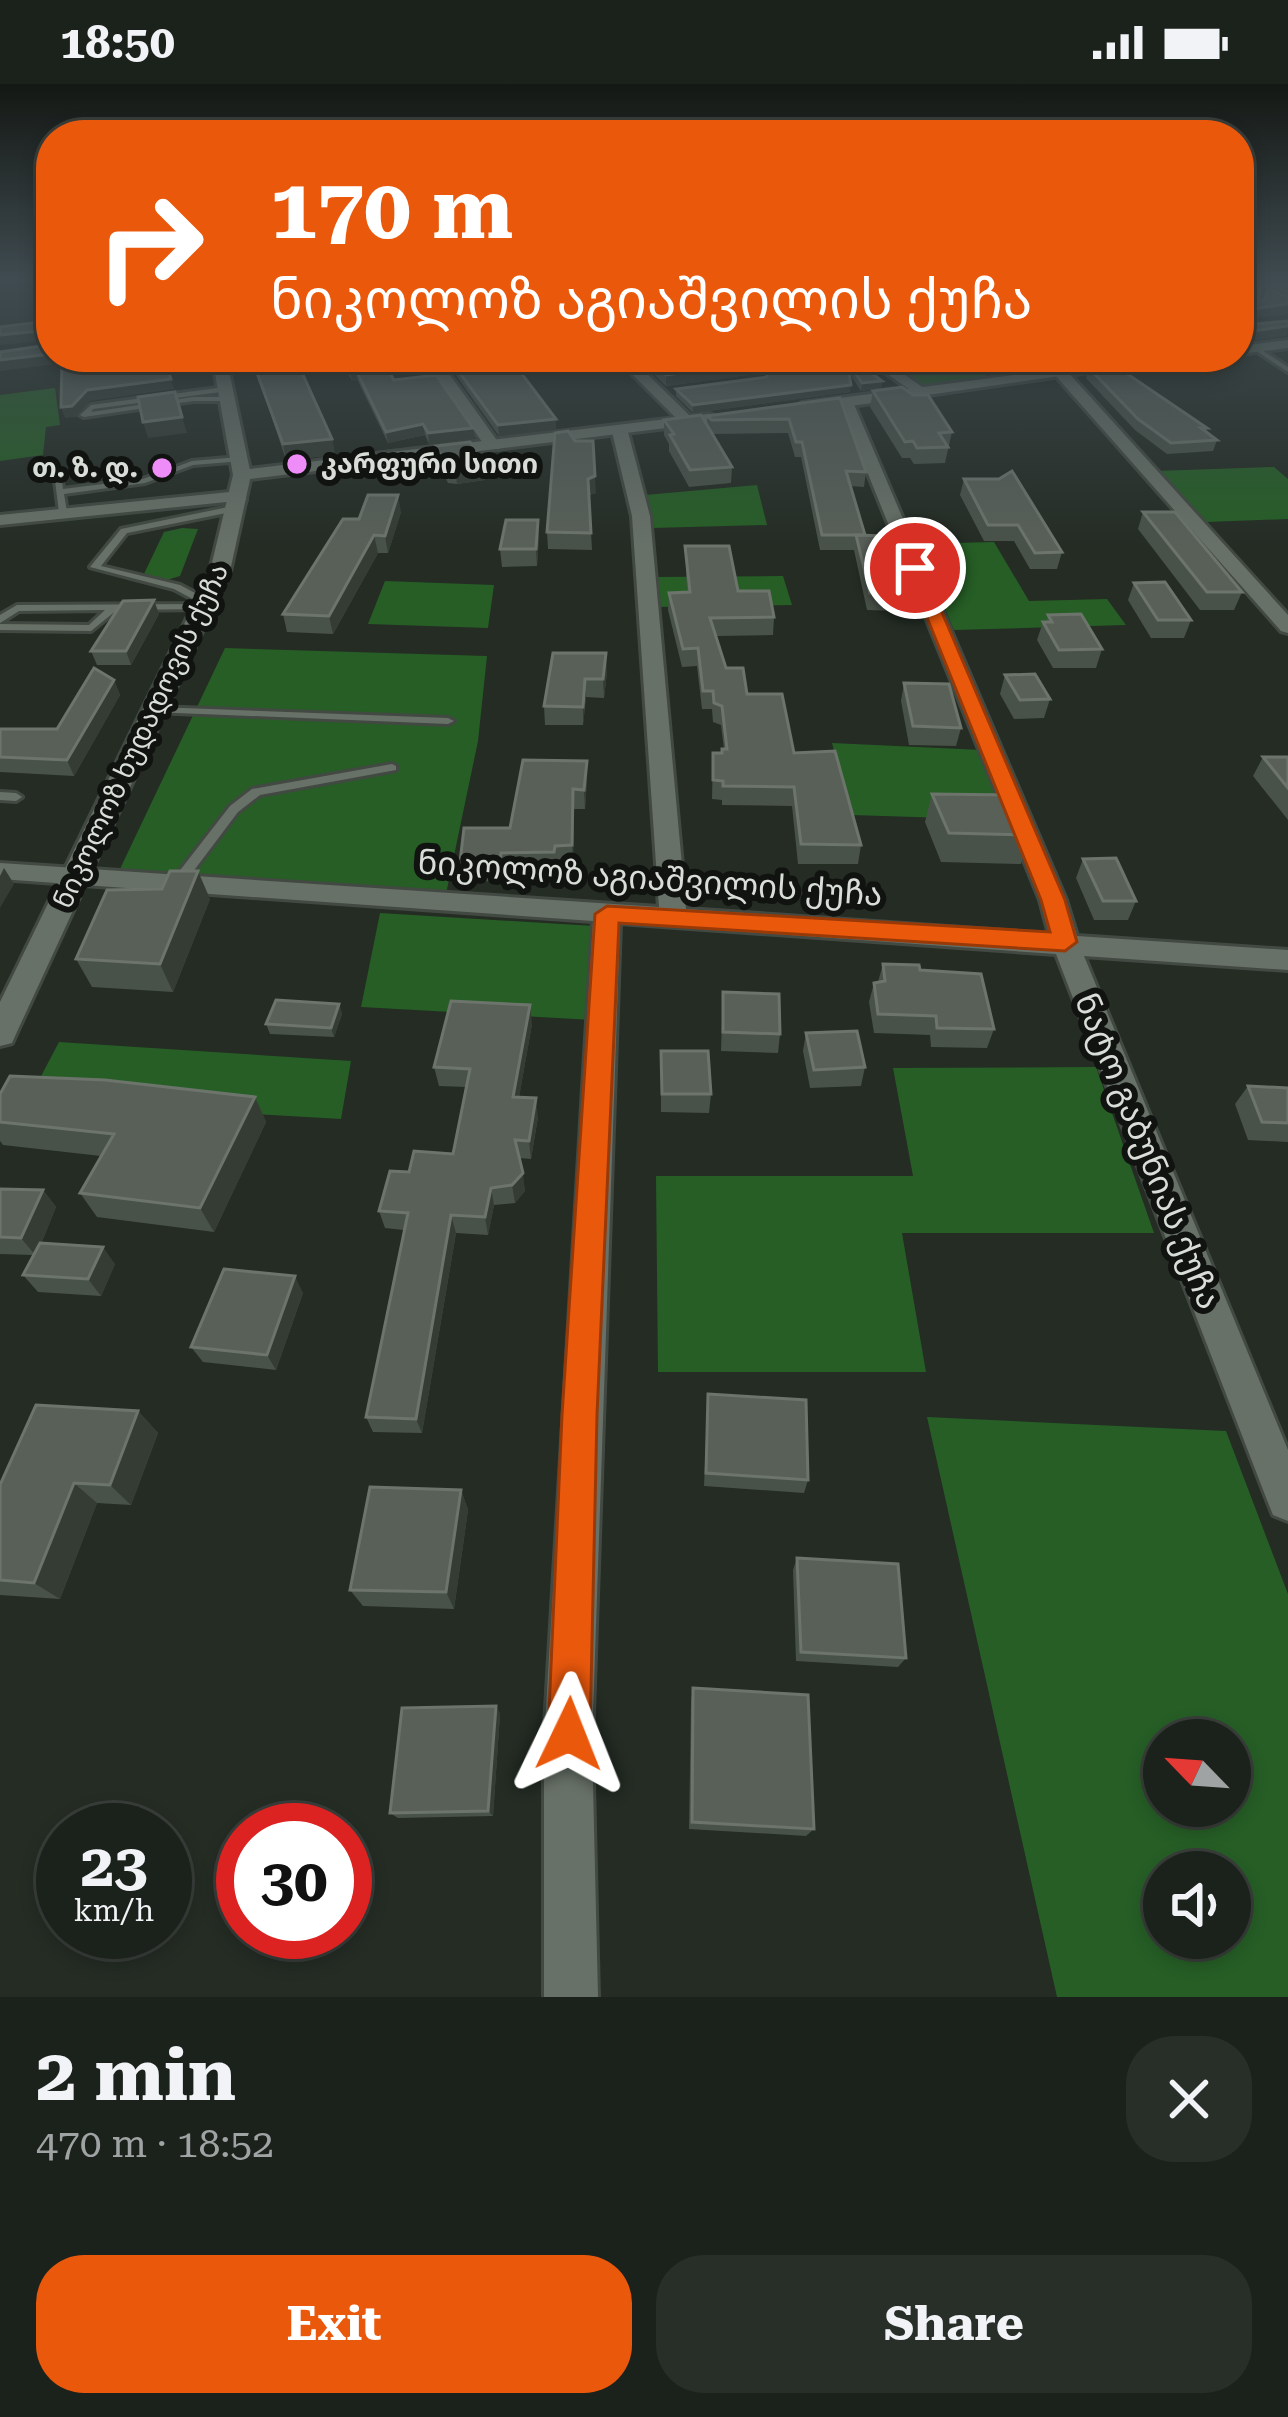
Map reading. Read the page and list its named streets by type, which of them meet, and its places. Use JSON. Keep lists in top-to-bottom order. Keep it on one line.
{"streets":{"street":["ნიკოლოზ ხუდადოვის ქუჩა","ნიკოლოზ აგიაშვილის ქუჩა","ნატო გაბუნიას ქუჩა"]},"crossings":[["ნიკოლოზ ხუდადოვის ქუჩა","ნიკოლოზ აგიაშვილის ქუჩა"],["ნიკოლოზ აგიაშვილის ქუჩა","ნატო გაბუნიას ქუჩა"]],"places":["კარფური სითი","თ. ზ. დ."],"north":"top left","page":{"status":"18:50","turn":["170 m","ნიკოლოზ აგიაშვილის ქუჩა"],"speed":"23 km/h","limit":"30","heading":["2 min","470 m · 18:52"],"buttons":["Exit","Share"]}}
